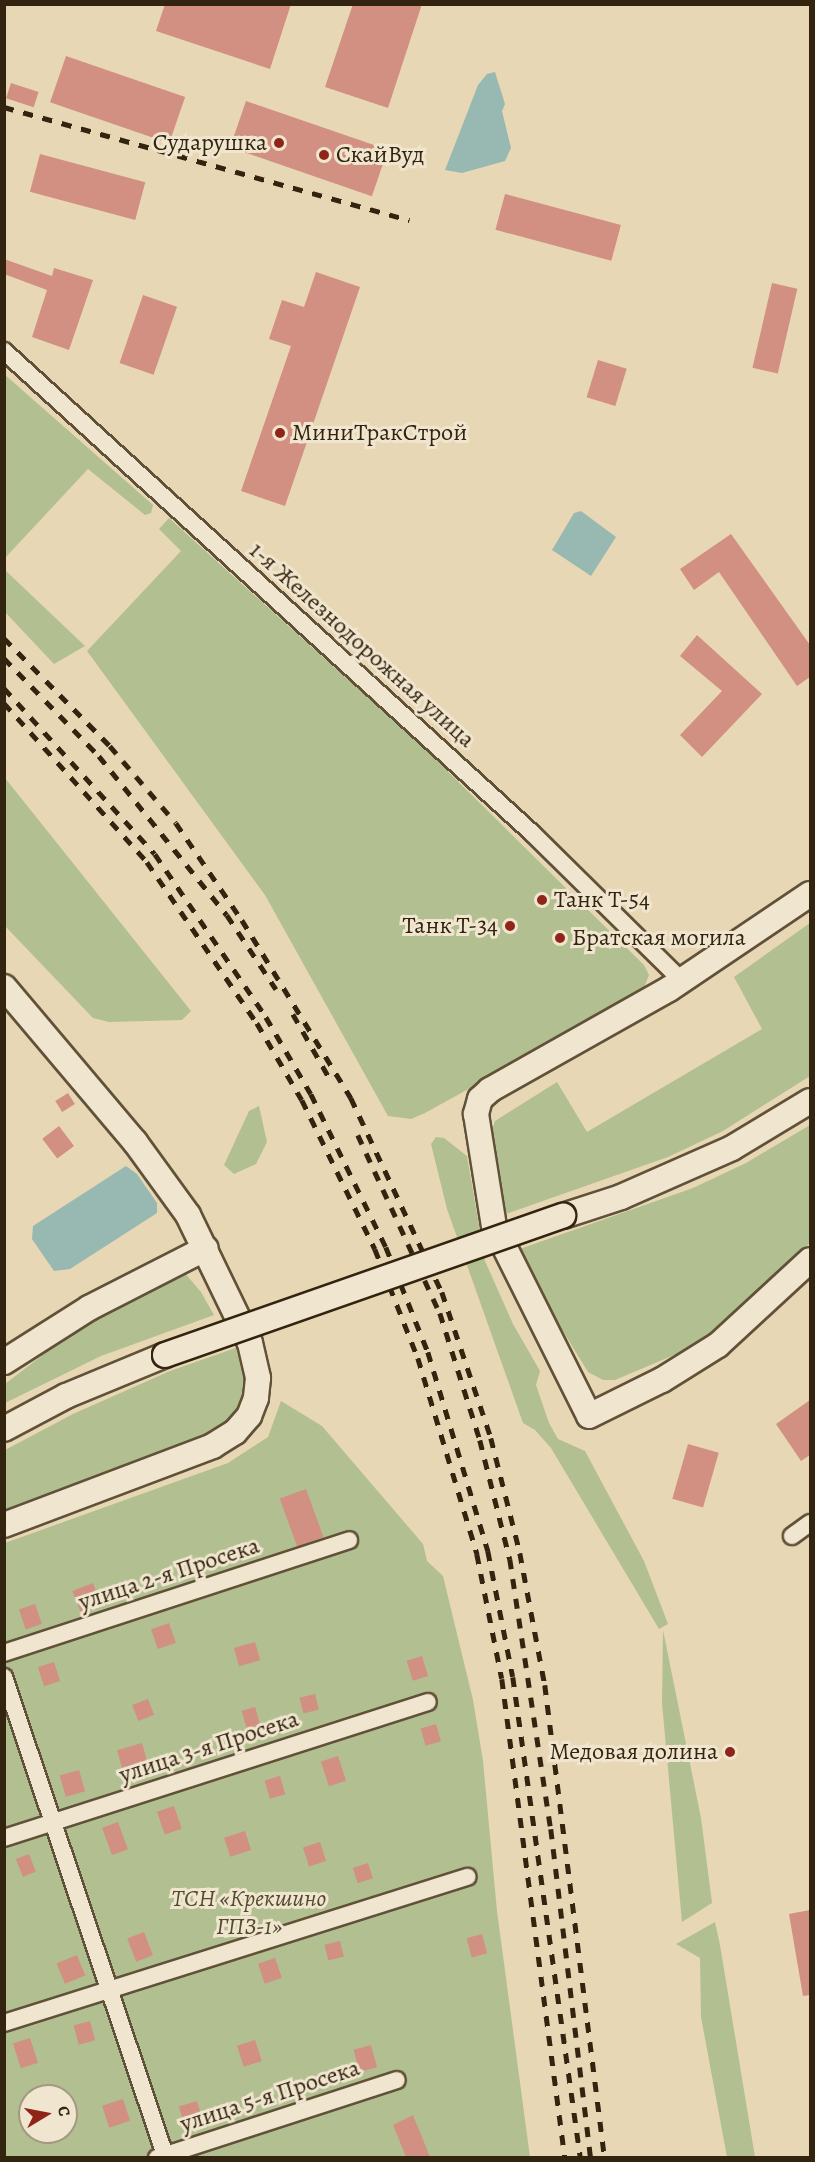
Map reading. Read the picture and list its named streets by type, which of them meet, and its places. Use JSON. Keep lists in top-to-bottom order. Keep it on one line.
{"streets":{"street":["1-я Железнодорожная улица","улица 2-я Просека","улица 3-я Просека","улица 5-я Просека"]},"parks":["ТСН «Крекшино ГПЗ-1»"],"places":["Сударушка","СкайВуд","МиниТракСтрой","Танк Т-54","Танк Т-34","Братская могила","Медовая долина"],"north":"right"}
